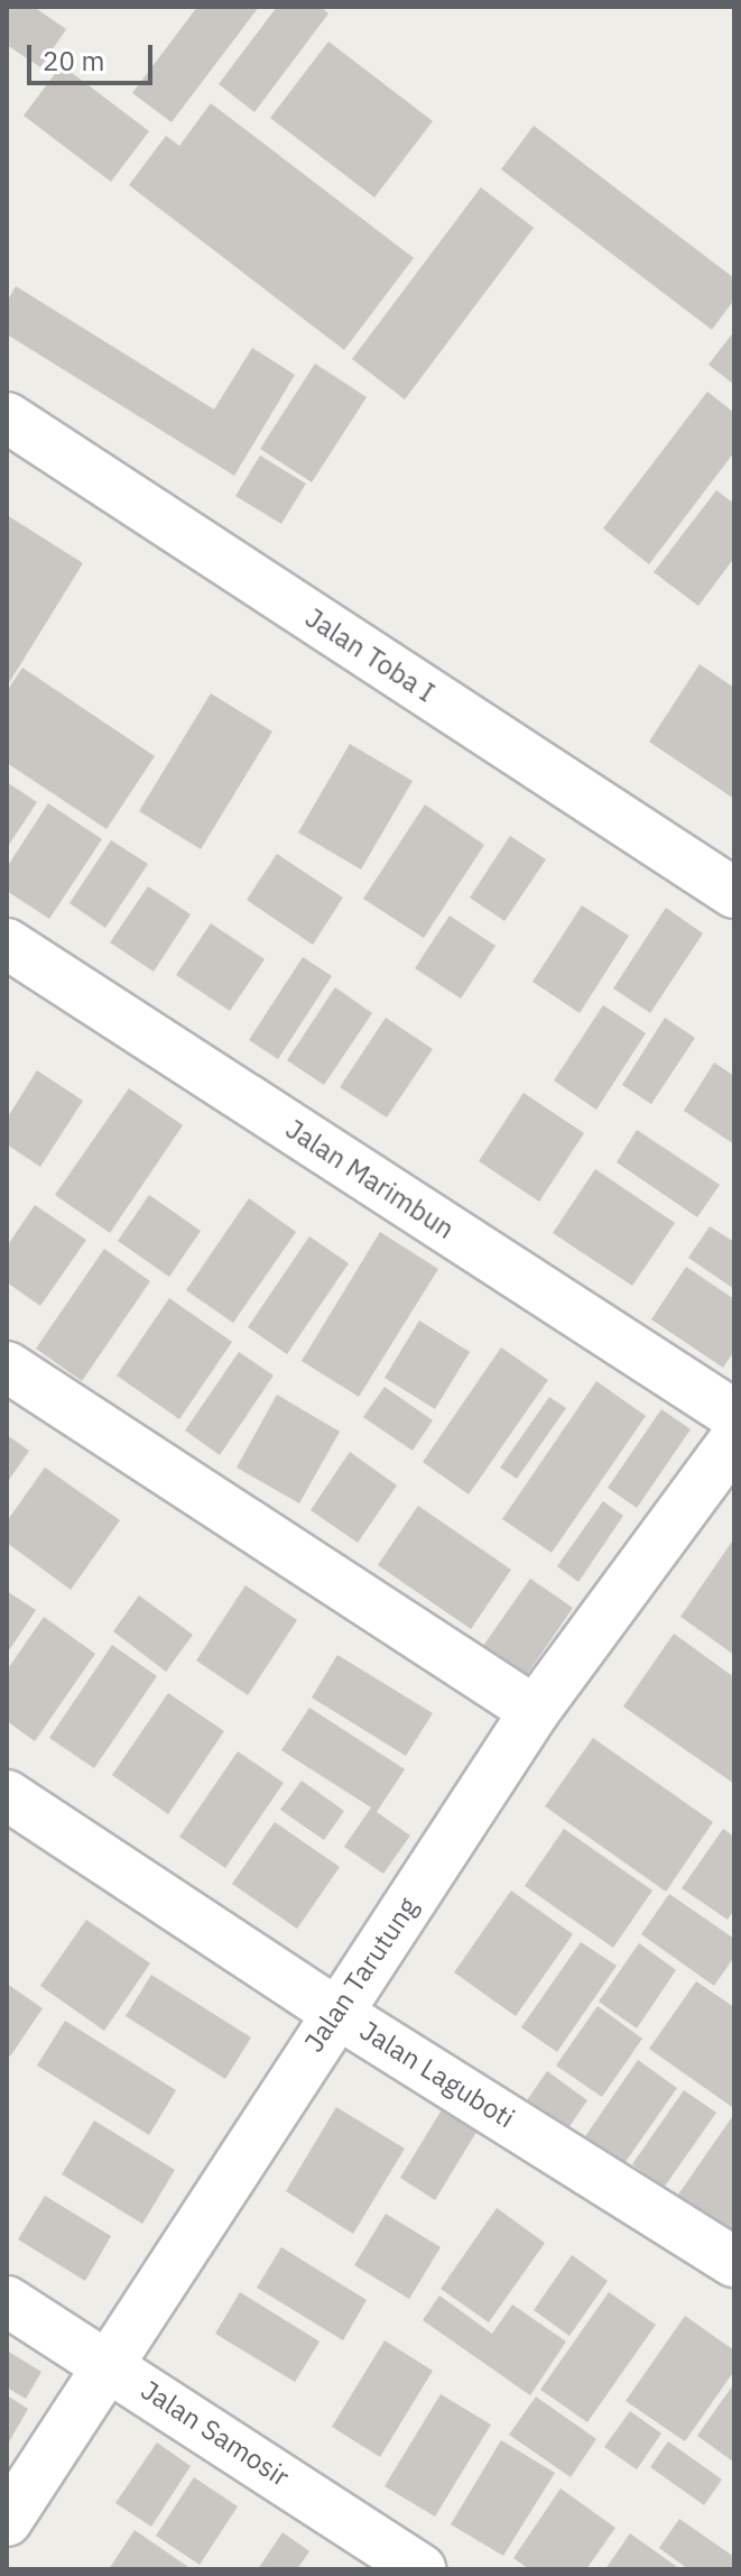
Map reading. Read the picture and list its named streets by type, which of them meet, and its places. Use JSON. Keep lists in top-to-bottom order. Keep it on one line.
{"streets":{"street":["Jalan Toba I","Jalan Marimbun","Jalan Tarutung","Jalan Laguboti","Jalan Samosir"]},"crossings":[["Jalan Tarutung","Jalan Laguboti"],["Jalan Tarutung","Jalan Samosir"]],"scale_bar":"20 m"}
